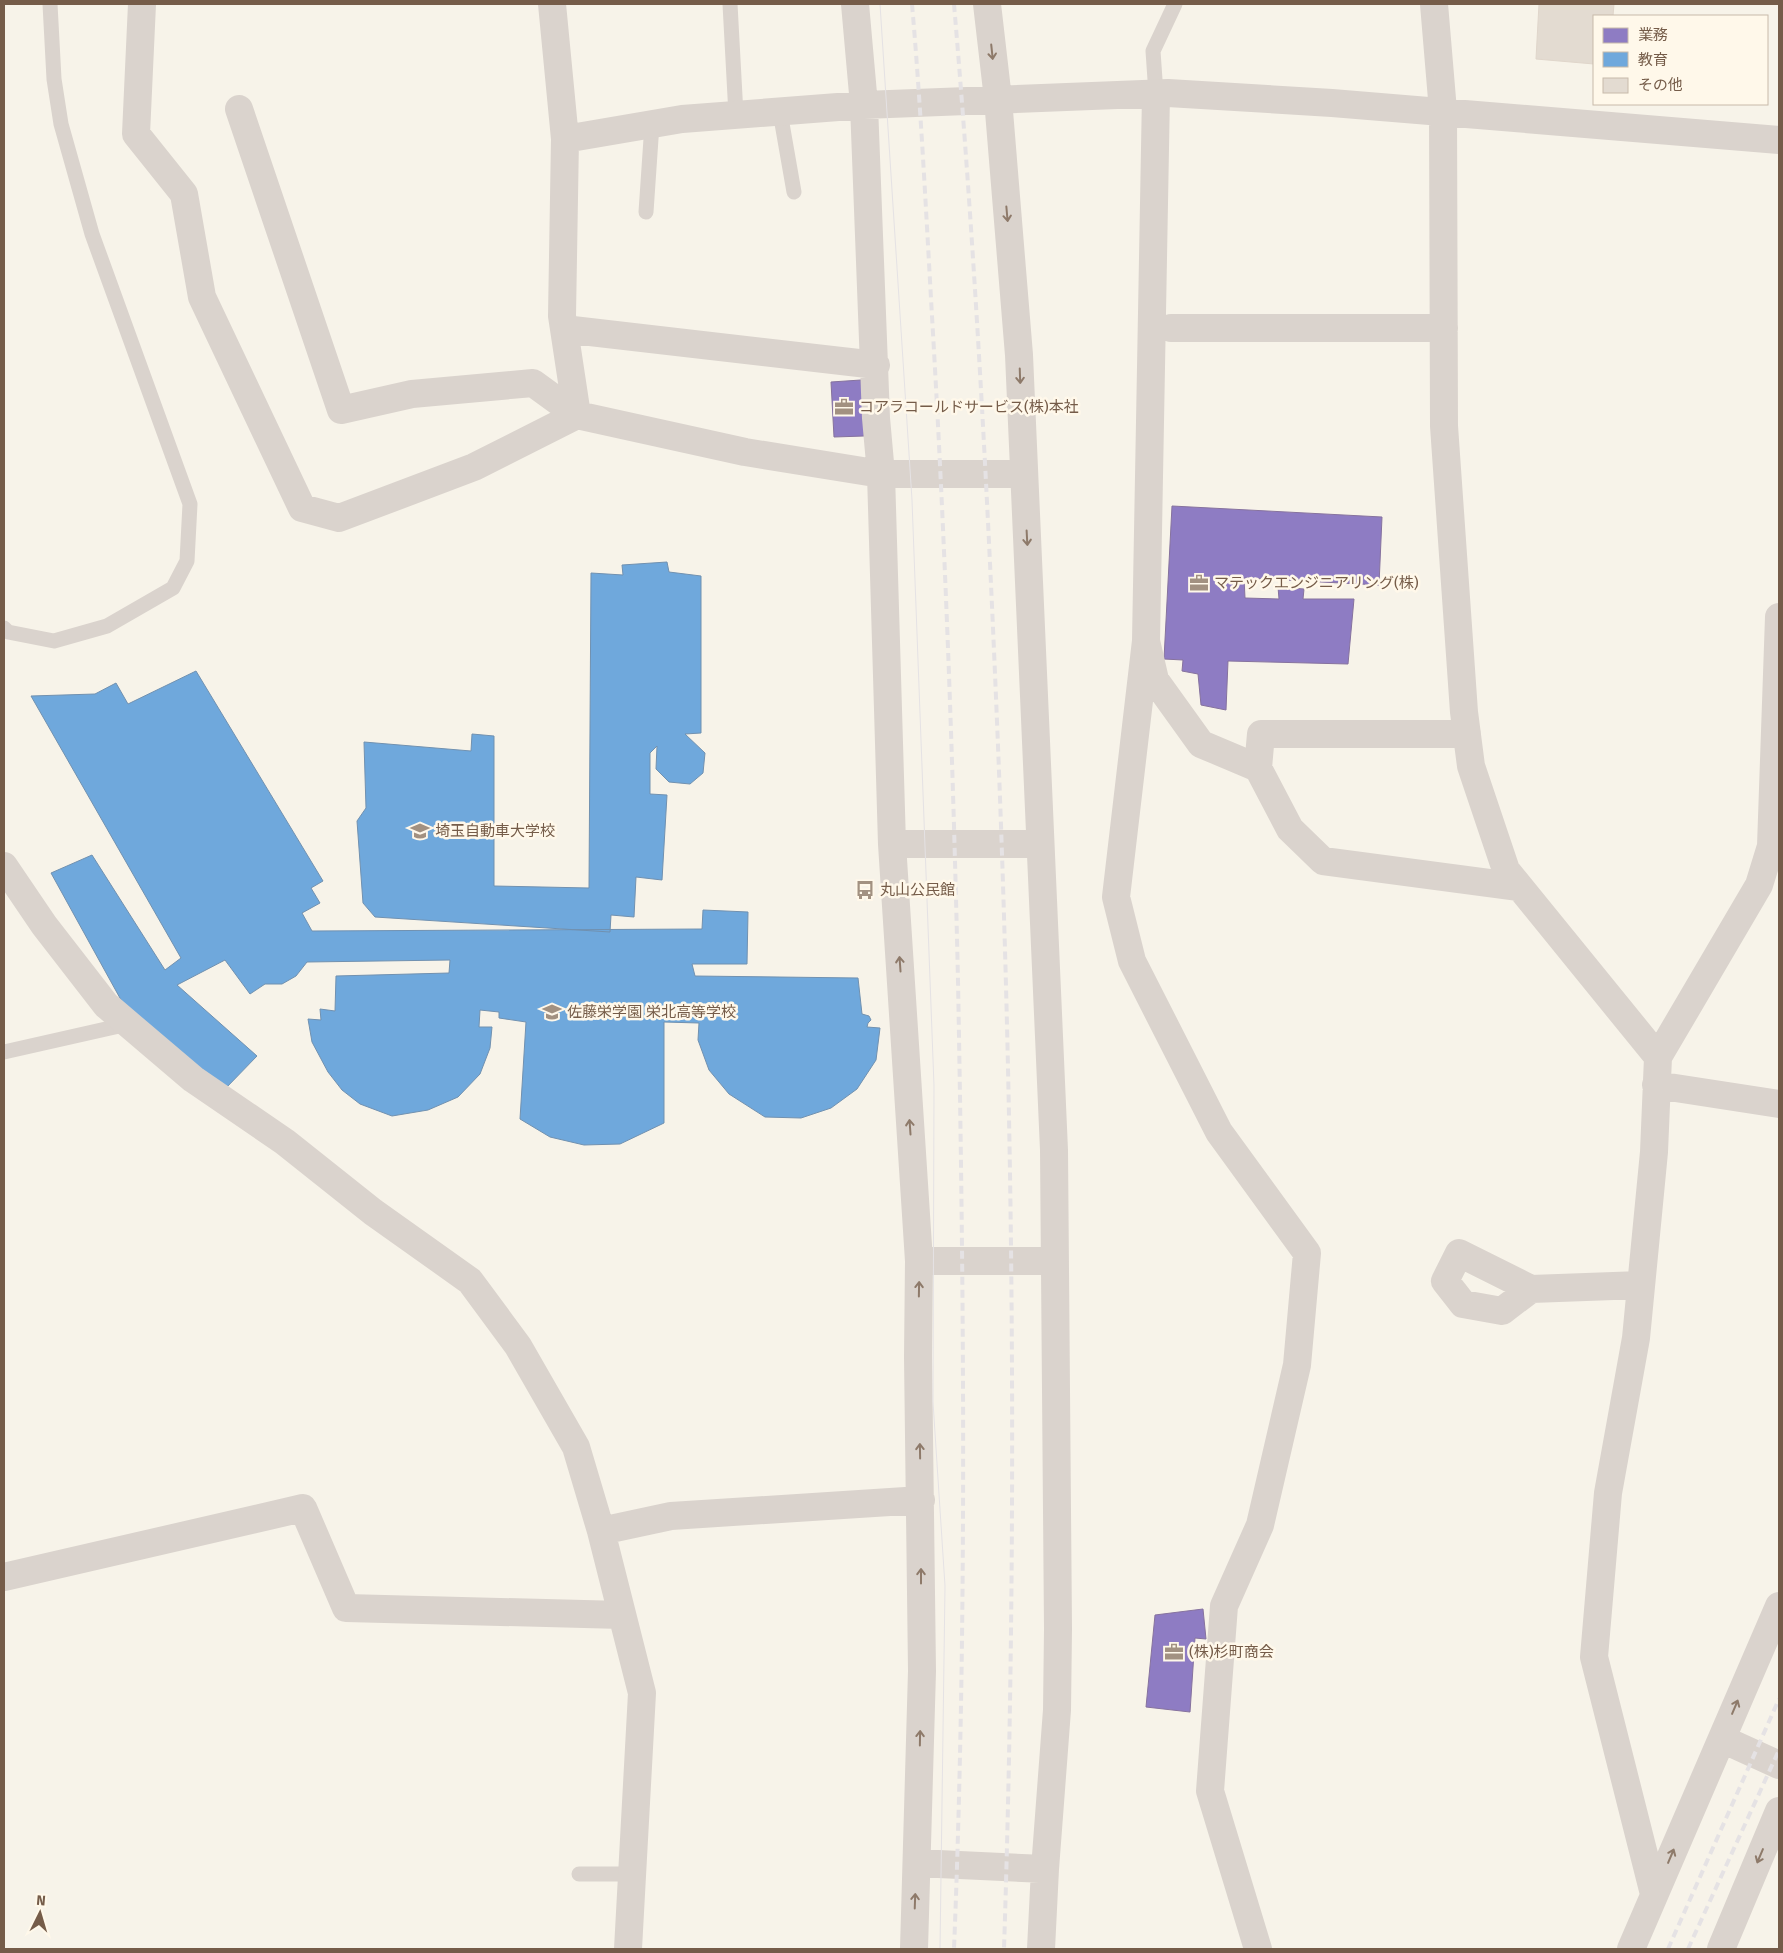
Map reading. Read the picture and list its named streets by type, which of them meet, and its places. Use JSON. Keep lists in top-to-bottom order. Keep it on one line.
{"places":{"office":["コアラコールドサービス(株)本社","マテックエンジニアリング(株)","(株)杉町商会"],"school or university":["埼玉自動車大学校","佐藤栄学園 栄北高等学校"],"bus stop":["丸山公民館"]},"legend":["業務","教育","その他"],"north":"top"}
